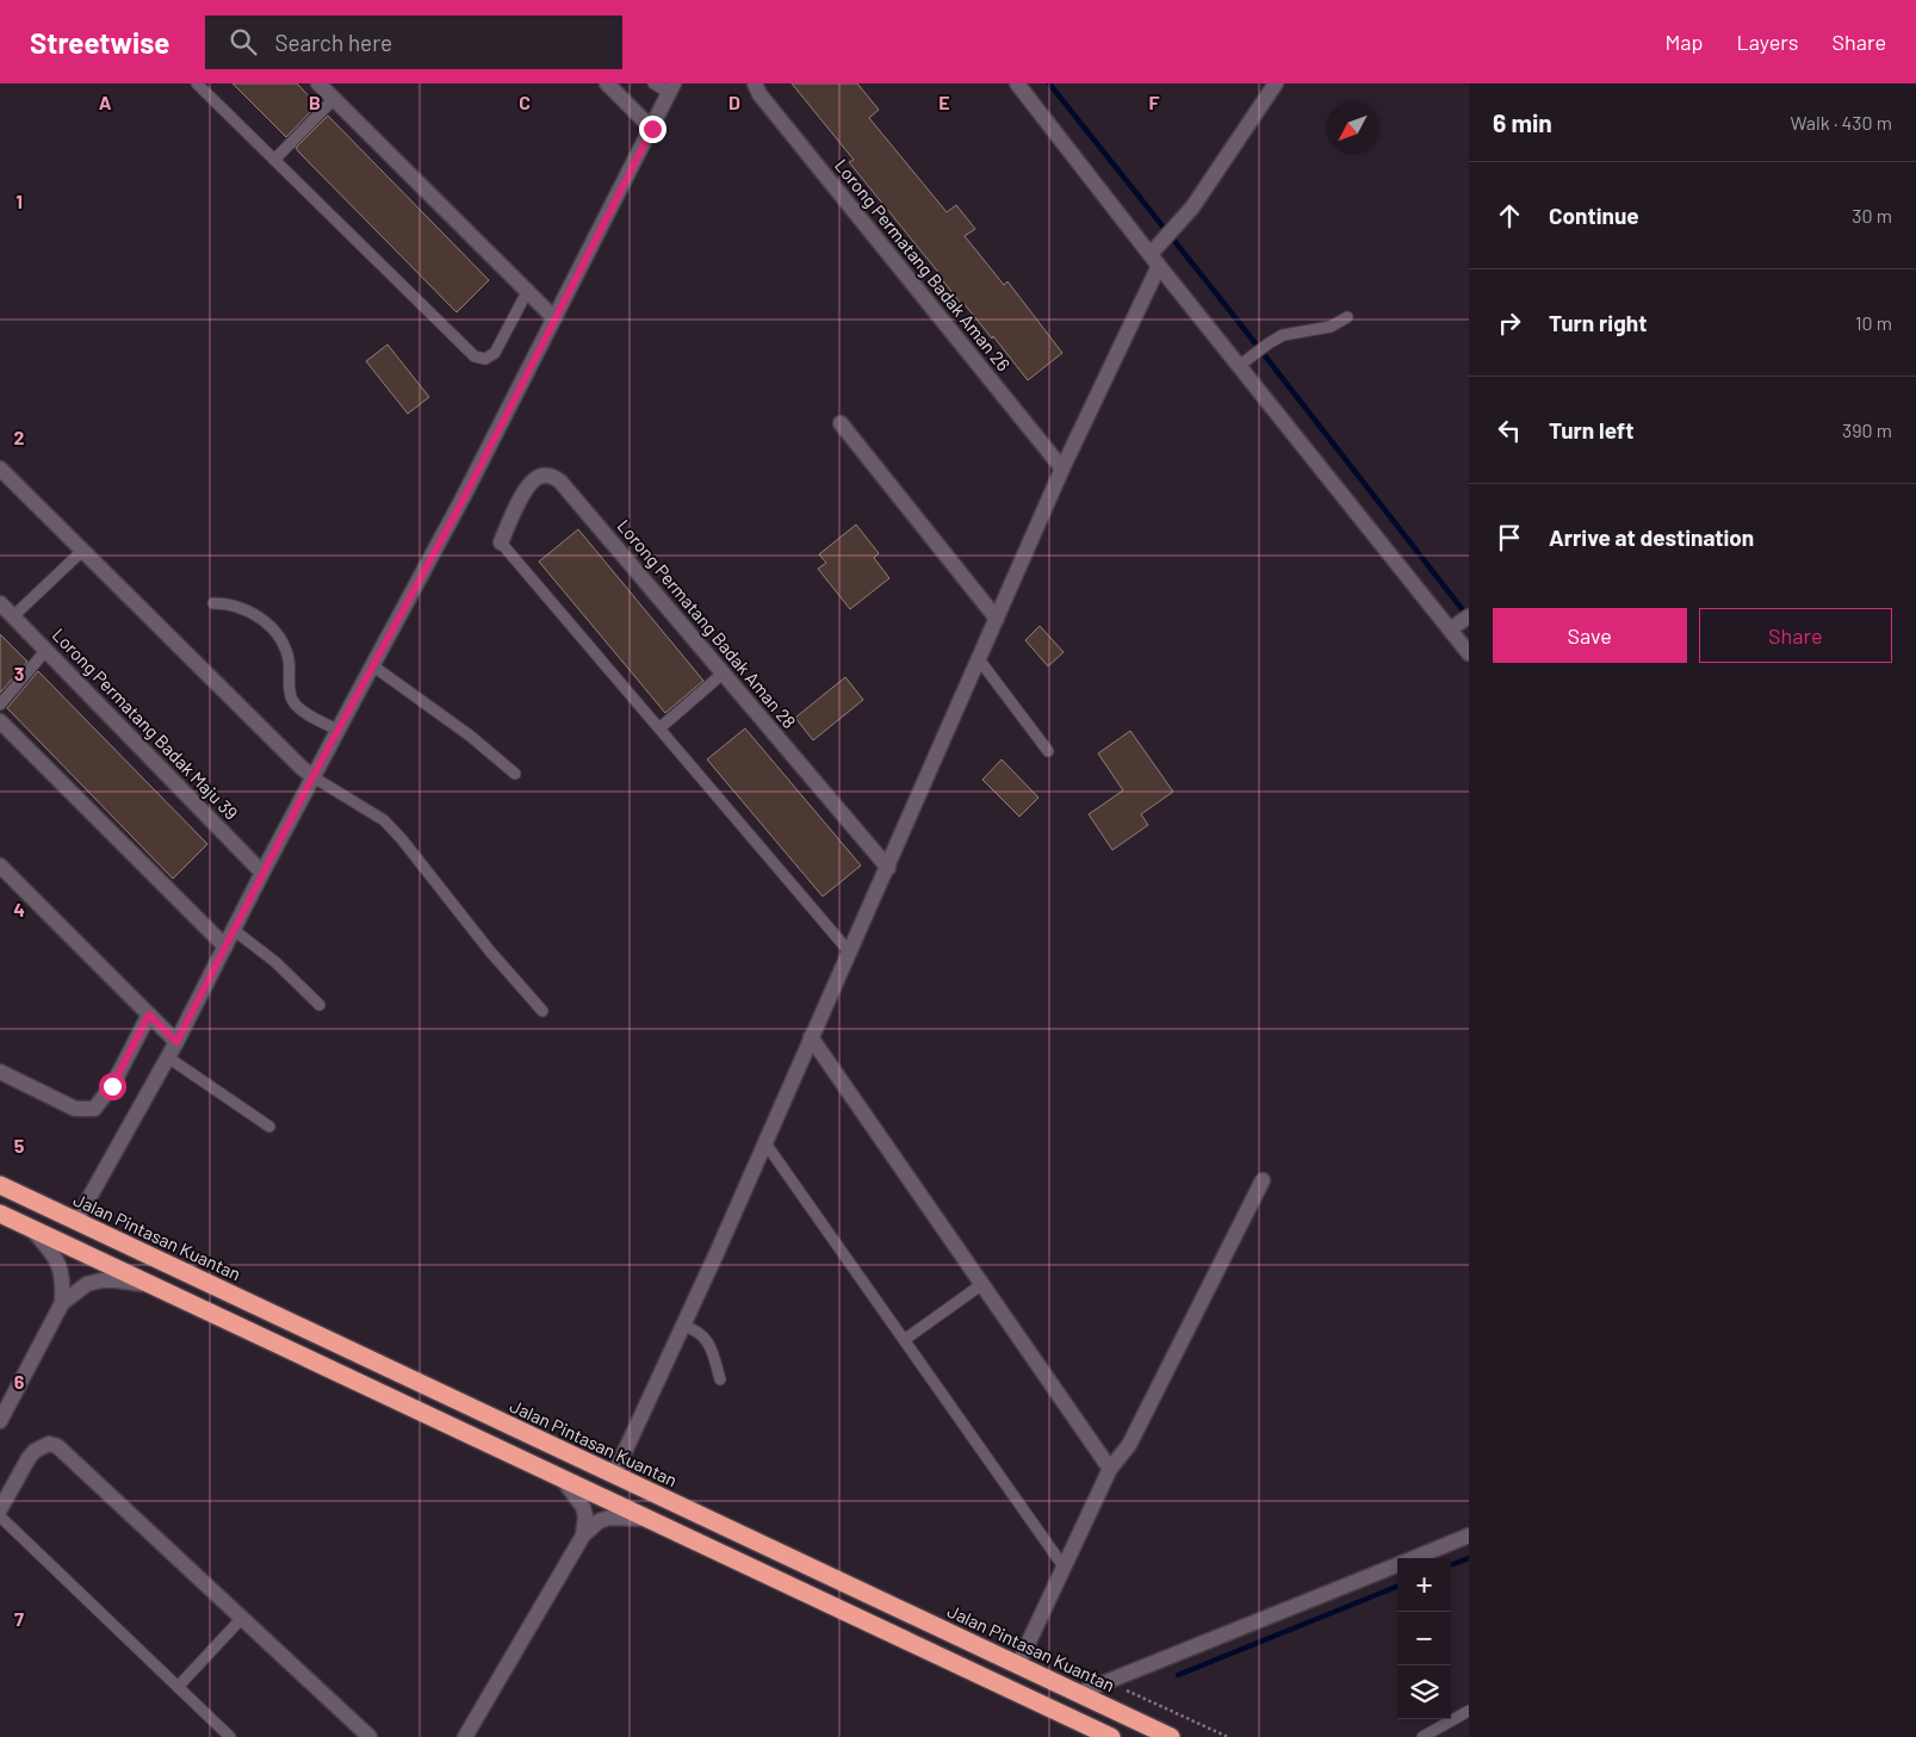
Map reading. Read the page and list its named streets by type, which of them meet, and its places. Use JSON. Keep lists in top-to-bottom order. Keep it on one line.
{"streets":{"highway":["Jalan Pintasan Kuantan"],"street":["Lorong Permatang Badak Aman 26","Lorong Permatang Badak Aman 28","Lorong Permatang Badak Maju 39"]},"north":"bottom left","page":{"header":"Streetwise","search":"Search here","nav":["Map","Layers","Share"],"heading":["6 min","Walk · 430 m"],"list":[["Continue","30 m"],["Turn right","10 m"],["Turn left","390 m"],"Arrive at destination"],"buttons":["Save","Share"],"map_buttons":["+","−"]},"grid":{"columns":["A","B","C","D","E","F"],"rows":["1","2","3","4","5","6","7"]}}
